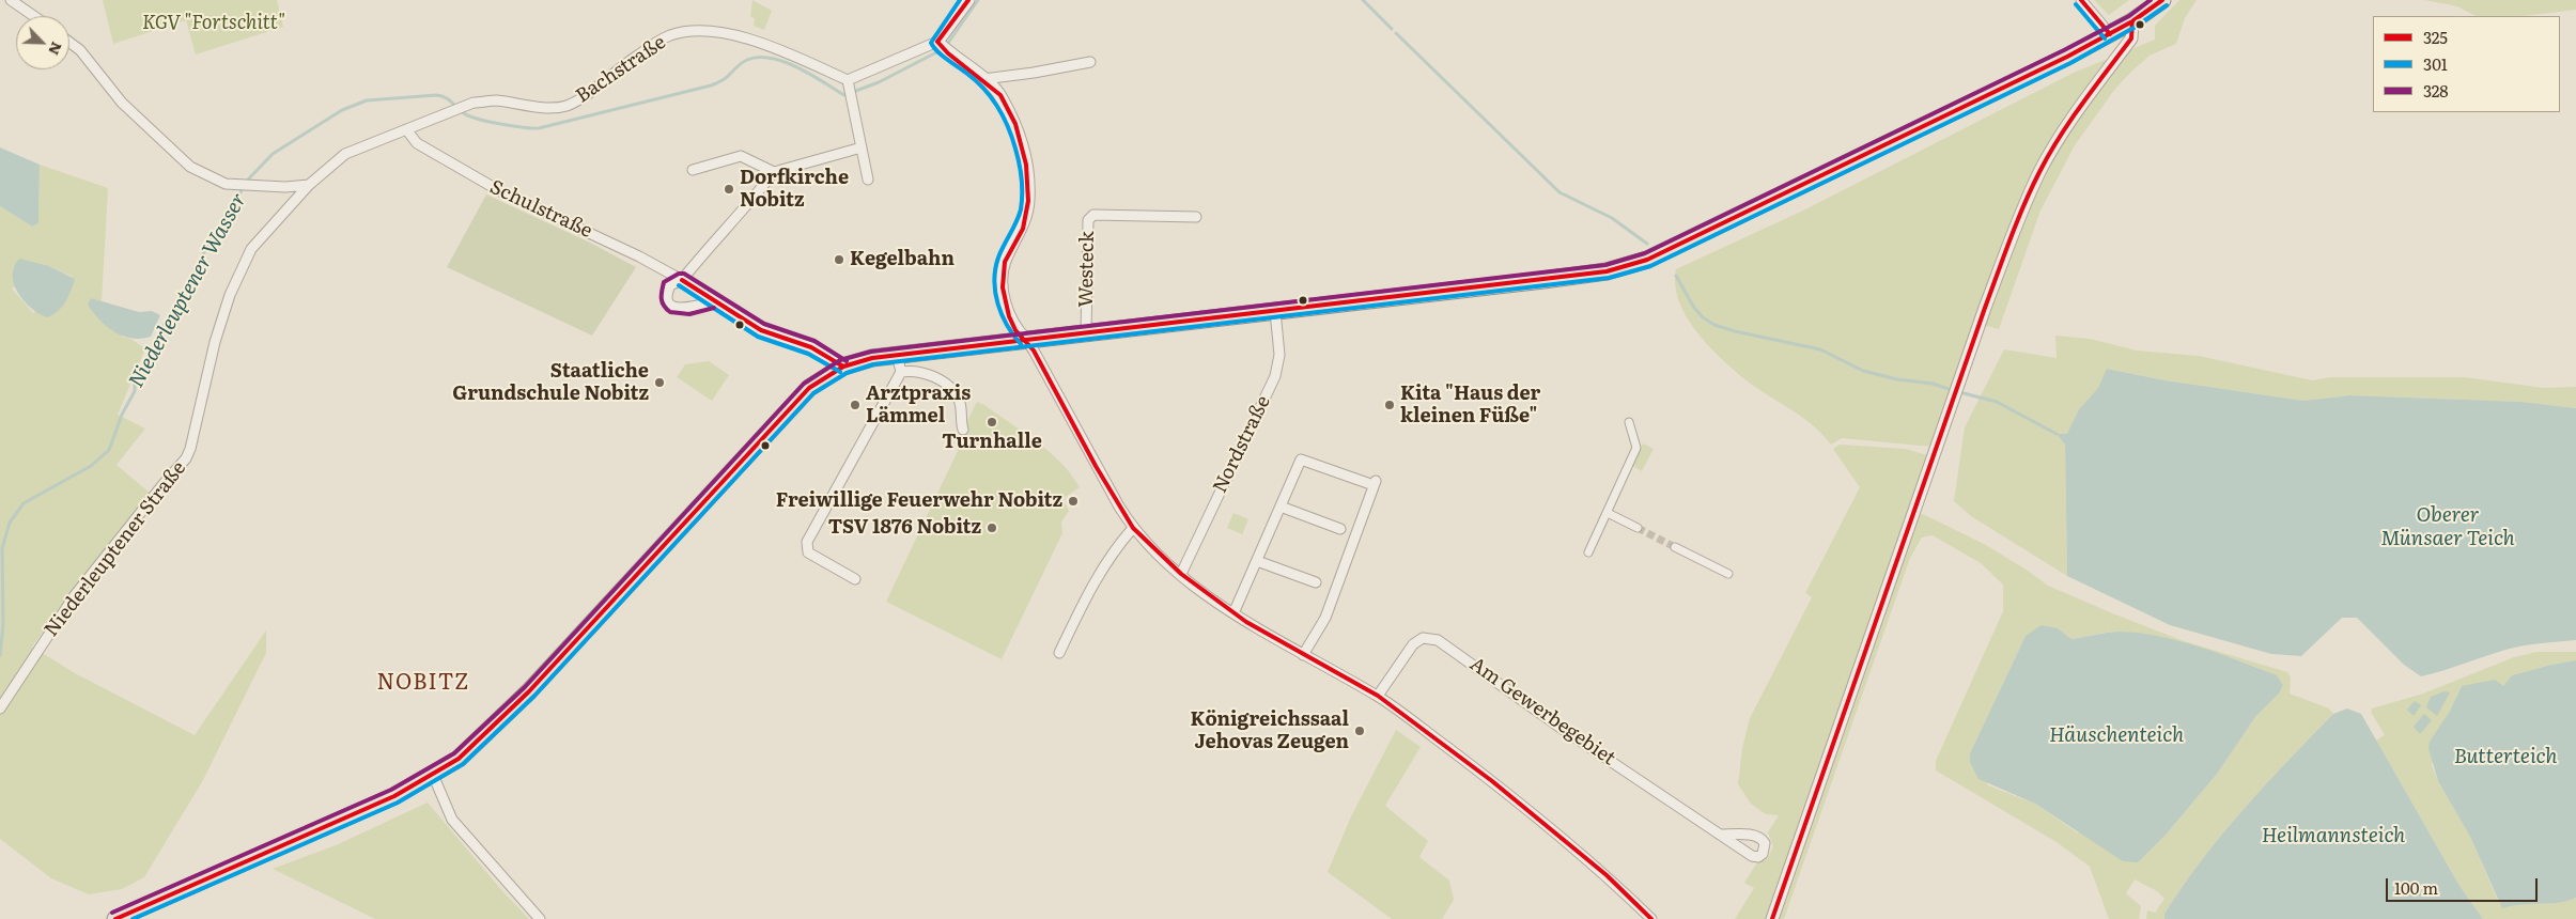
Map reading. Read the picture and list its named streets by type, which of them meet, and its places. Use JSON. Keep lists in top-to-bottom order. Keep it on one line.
{"streets":{"street":["Bachstraße","Schulstraße","Westeck","Nordstraße","Niederleuptener Straße","Am Gewerbegebiet"]},"crossings":[["Bachstraße","Schulstraße"],["Bachstraße","Niederleuptener Straße"]],"districts":["NOBITZ"],"water":["Niederleuptener Wasser","Oberer Münsaer Teich","Häuschenteich","Butterteich","Heilmannsteich"],"parks":["KGV \"Fortschitt\""],"places":["Dorfkirche Nobitz","Kegelbahn","Staatliche Grundschule Nobitz","Arztpraxis Lämmel","Kita \"Haus der kleinen Füße\"","Turnhalle","Freiwillige Feuerwehr Nobitz","TSV 1876 Nobitz","Königreichssaal Jehovas Zeugen"],"lines":["transit line 325","transit line 301","transit line 328"],"legend":["325","301","328"],"scale_bar":"100 m","north":"bottom right"}
